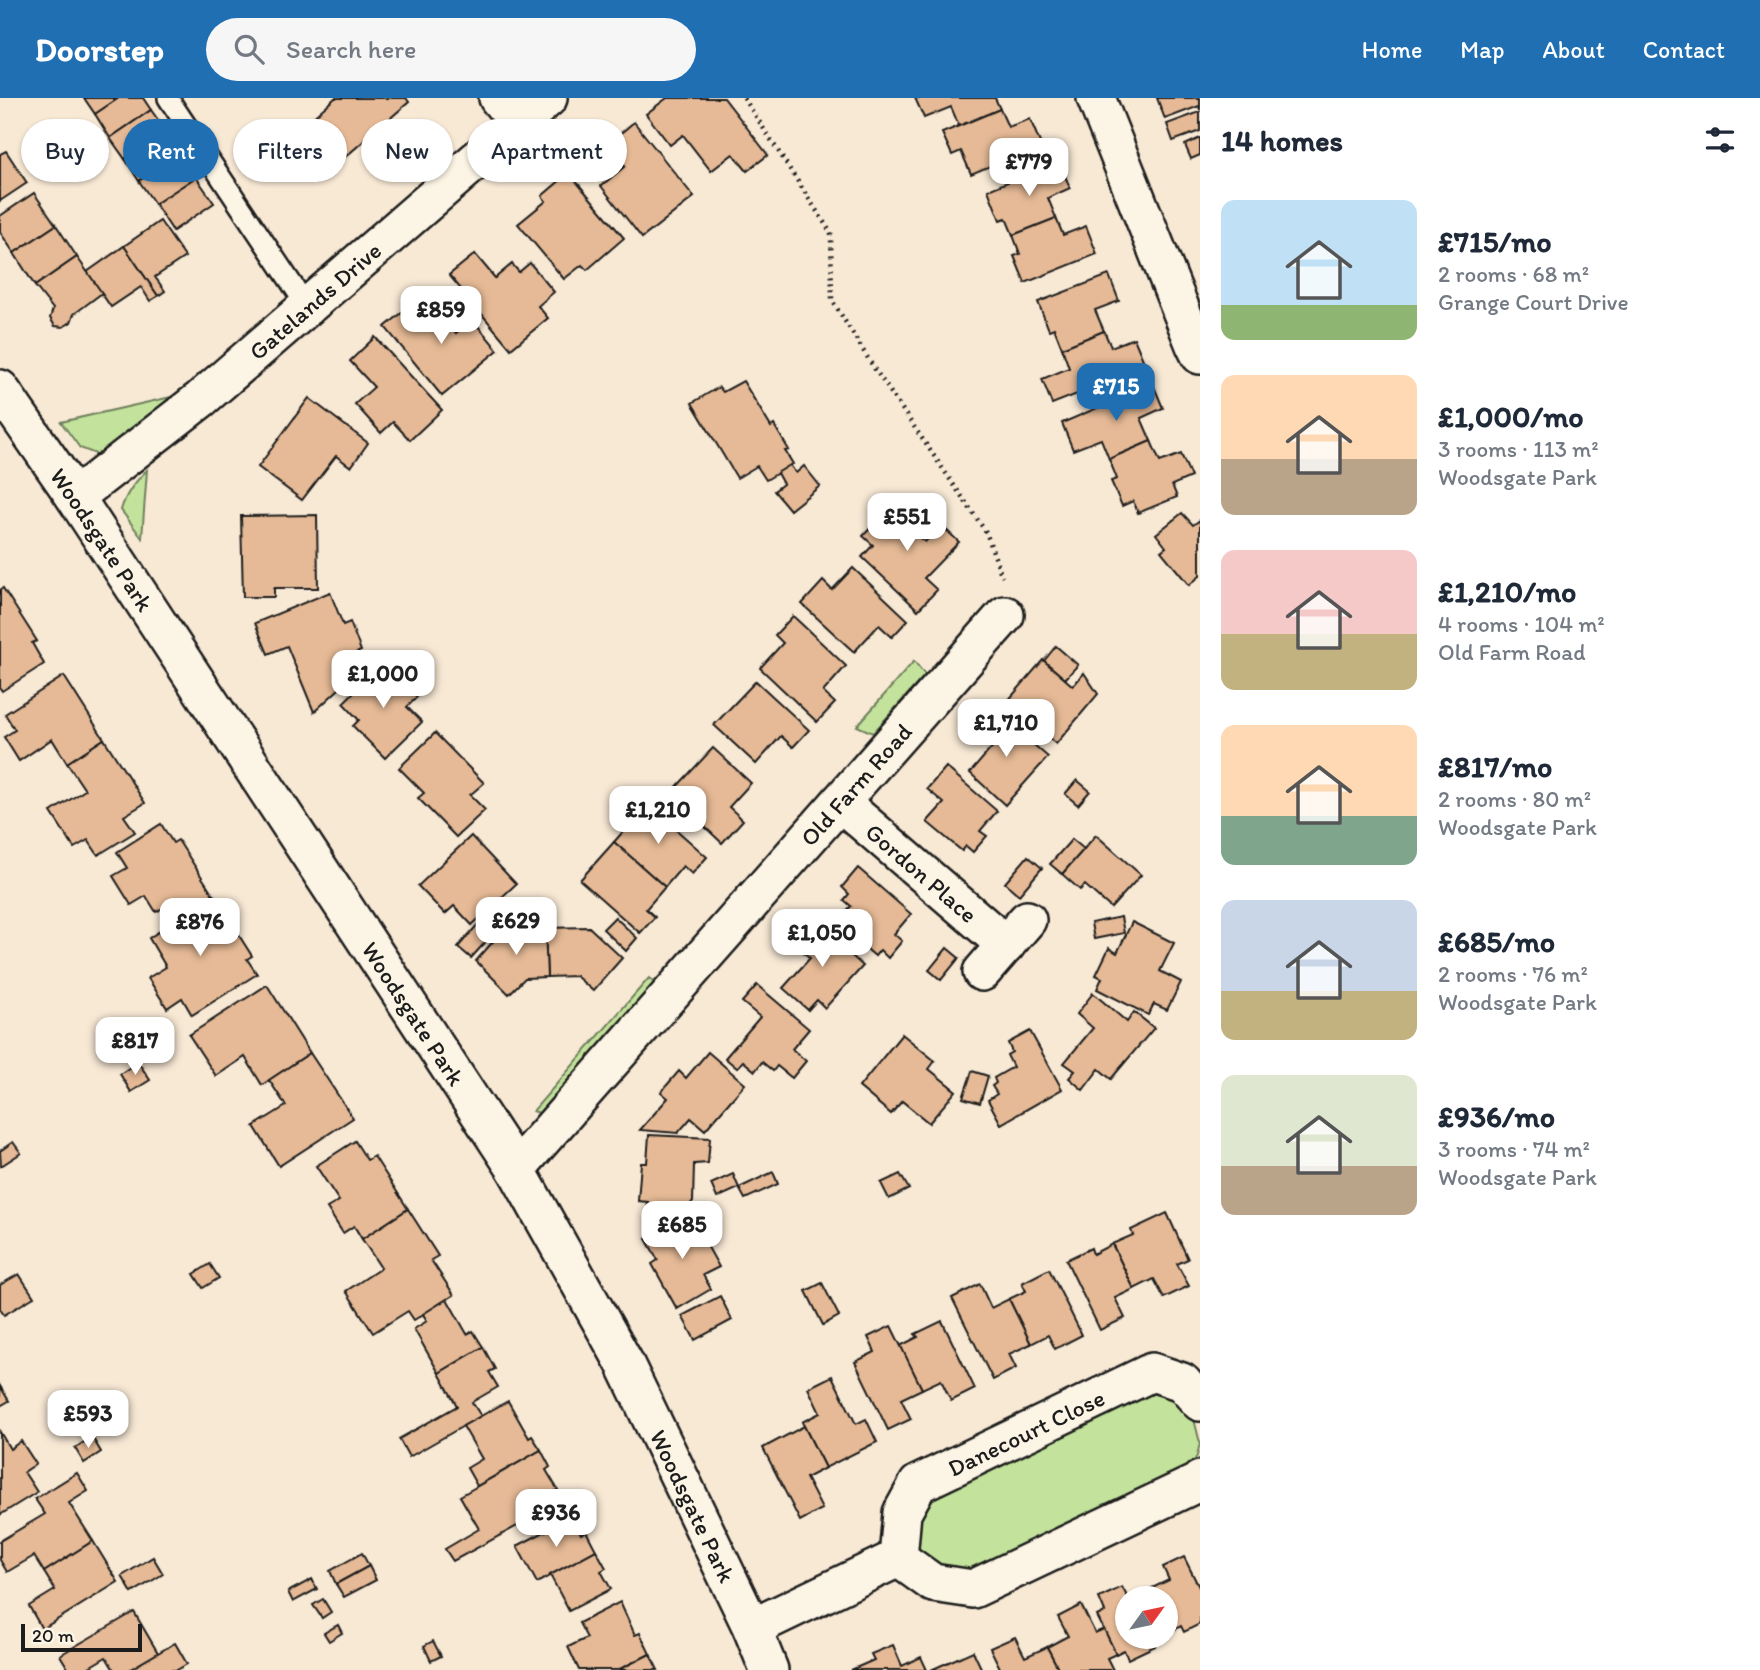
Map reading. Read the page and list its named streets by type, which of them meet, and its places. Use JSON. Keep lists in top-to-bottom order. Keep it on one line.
{"streets":{"street":["Gatelands Drive","Woodsgate Park","Old Farm Road","Gordon Place","Danecourt Close"]},"crossings":[["Gatelands Drive","Woodsgate Park"],["Woodsgate Park","Old Farm Road"],["Old Farm Road","Gordon Place"]],"scale_bar":"20 m","north":"top right","page":{"header":"Doorstep","search":"Search here","nav":["Home","Map","About","Contact"],"heading":"14 homes","chip":["Buy","Rent","Filters","New","Apartment"],"price":["£779","£859","£715","£551","£1,000","£1,710","£1,210","£629","£876","£1,050","£817","£685","£593","£936"],"list":[{"name":"£715/mo","note":"2 rooms · 68 m² · Grange Court Drive"},{"name":"£1,000/mo","note":"3 rooms · 113 m² · Woodsgate Park"},{"name":"£1,210/mo","note":"4 rooms · 104 m² · Old Farm Road"},{"name":"£817/mo","note":"2 rooms · 80 m² · Woodsgate Park"},{"name":"£685/mo","note":"2 rooms · 76 m² · Woodsgate Park"},{"name":"£936/mo","note":"3 rooms · 74 m² · Woodsgate Park"}],"scale":"20 m"}}
